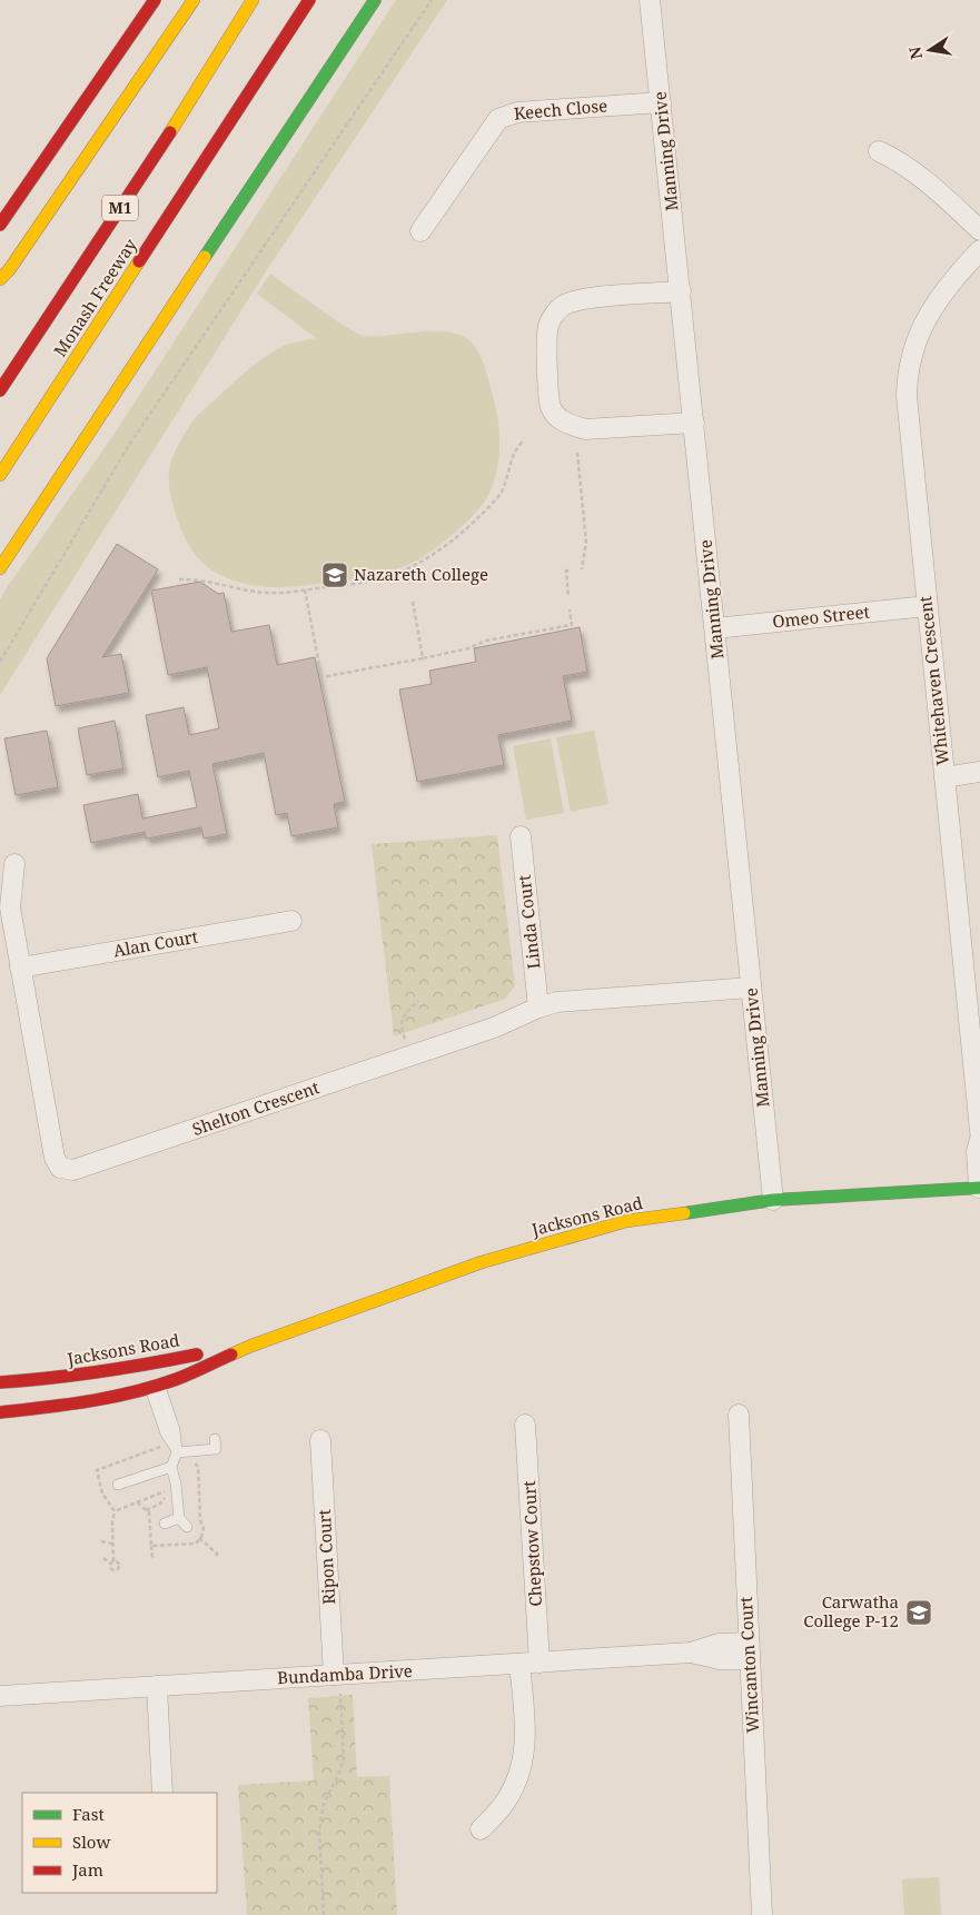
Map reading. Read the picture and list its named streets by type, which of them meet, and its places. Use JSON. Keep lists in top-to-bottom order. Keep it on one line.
{"streets":{"main road":["M1","Monash Freeway","Jacksons Road"],"street":["Keech Close","Manning Drive","Omeo Street","Whitehaven Crescent","Linda Court","Alan Court","Shelton Crescent","Chepstow Court","Ripon Court","Wincanton Court","Bundamba Drive"]},"crossings":[["Keech Close","Manning Drive"],["Manning Drive","Omeo Street"],["Manning Drive","Shelton Crescent"],["Manning Drive","Jacksons Road"],["Omeo Street","Whitehaven Crescent"],["Linda Court","Shelton Crescent"],["Alan Court","Shelton Crescent"],["Chepstow Court","Bundamba Drive"],["Ripon Court","Bundamba Drive"],["Wincanton Court","Bundamba Drive"]],"places":{"school or university":["Nazareth College","Carwatha College P-12"]},"legend":["Fast","Slow","Jam"],"north":"left"}
